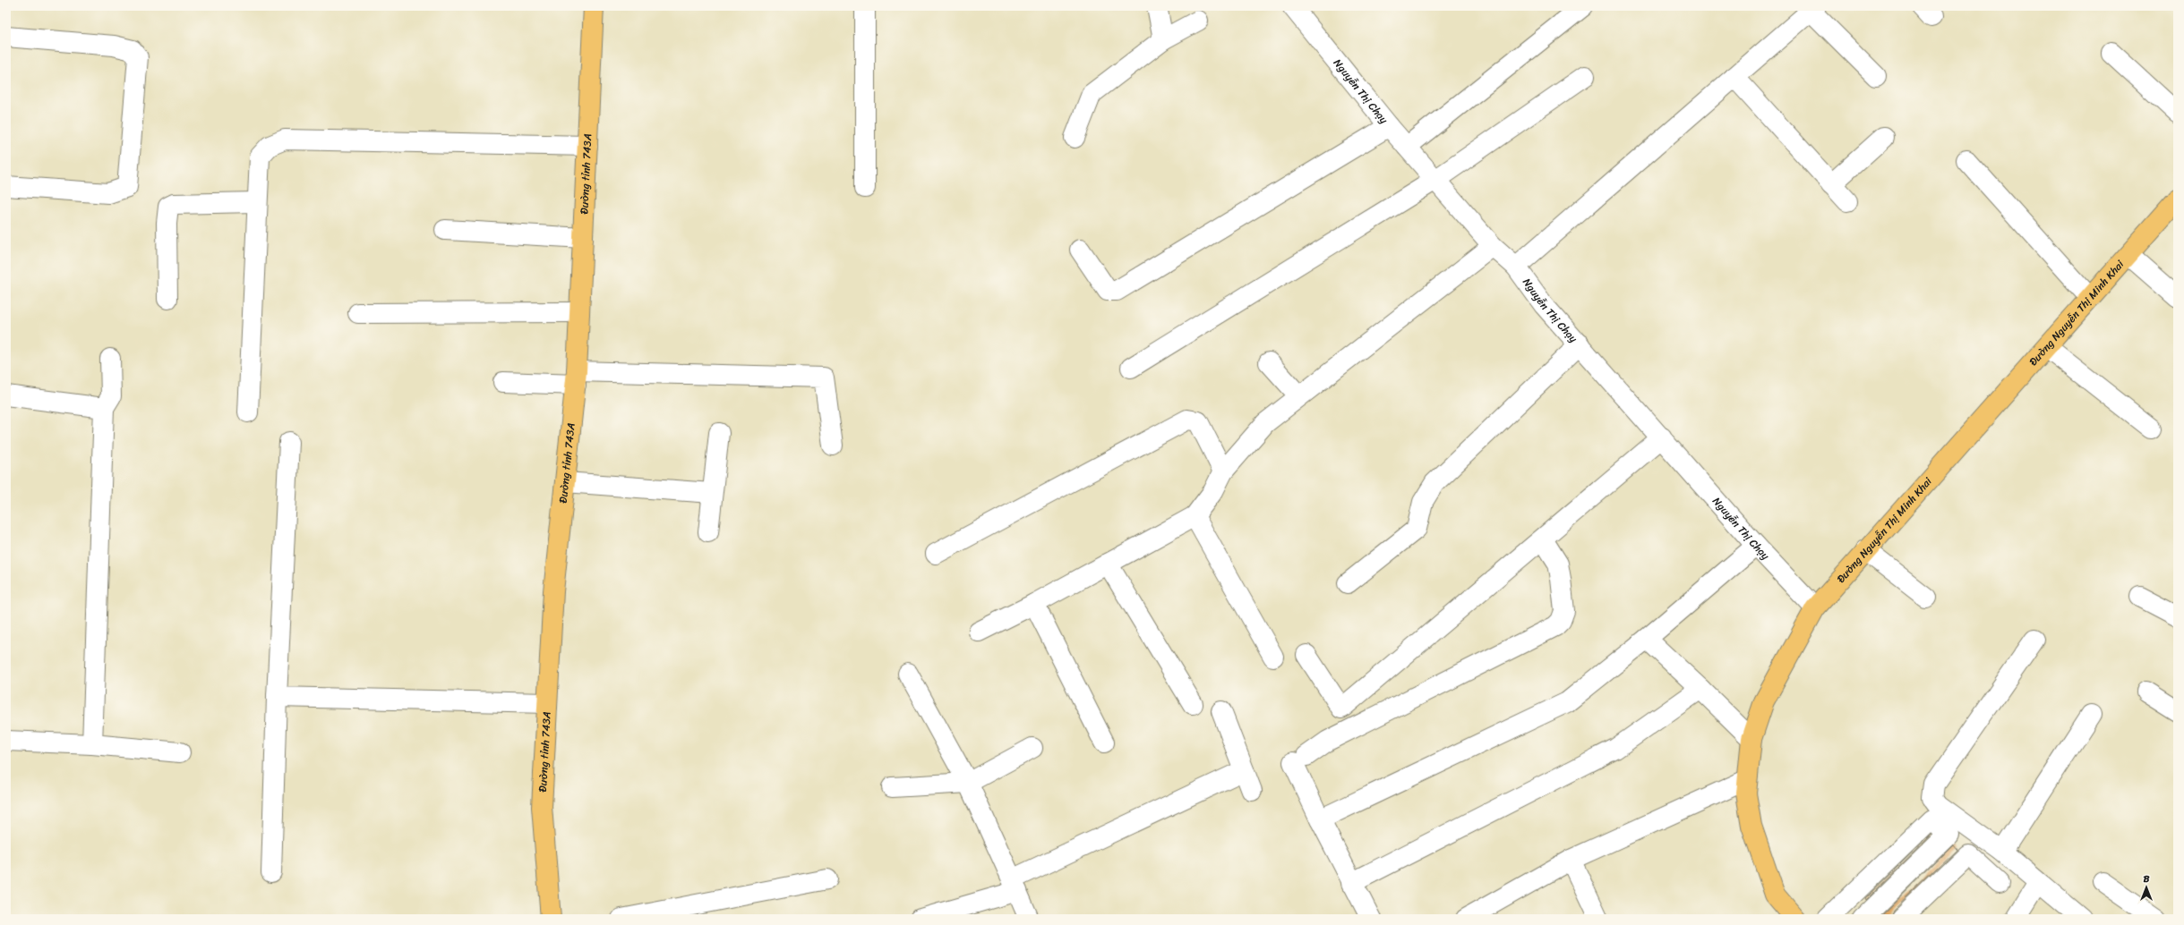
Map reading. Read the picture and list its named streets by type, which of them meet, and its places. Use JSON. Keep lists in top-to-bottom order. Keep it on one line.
{"streets":{"main road":["Đường tỉnh 743A","Đường Nguyễn Thị Minh Khai"],"street":["Nguyễn Thị Chạy"]},"crossings":[["Nguyễn Thị Chạy","Đường Nguyễn Thị Minh Khai"]],"north":"top"}
